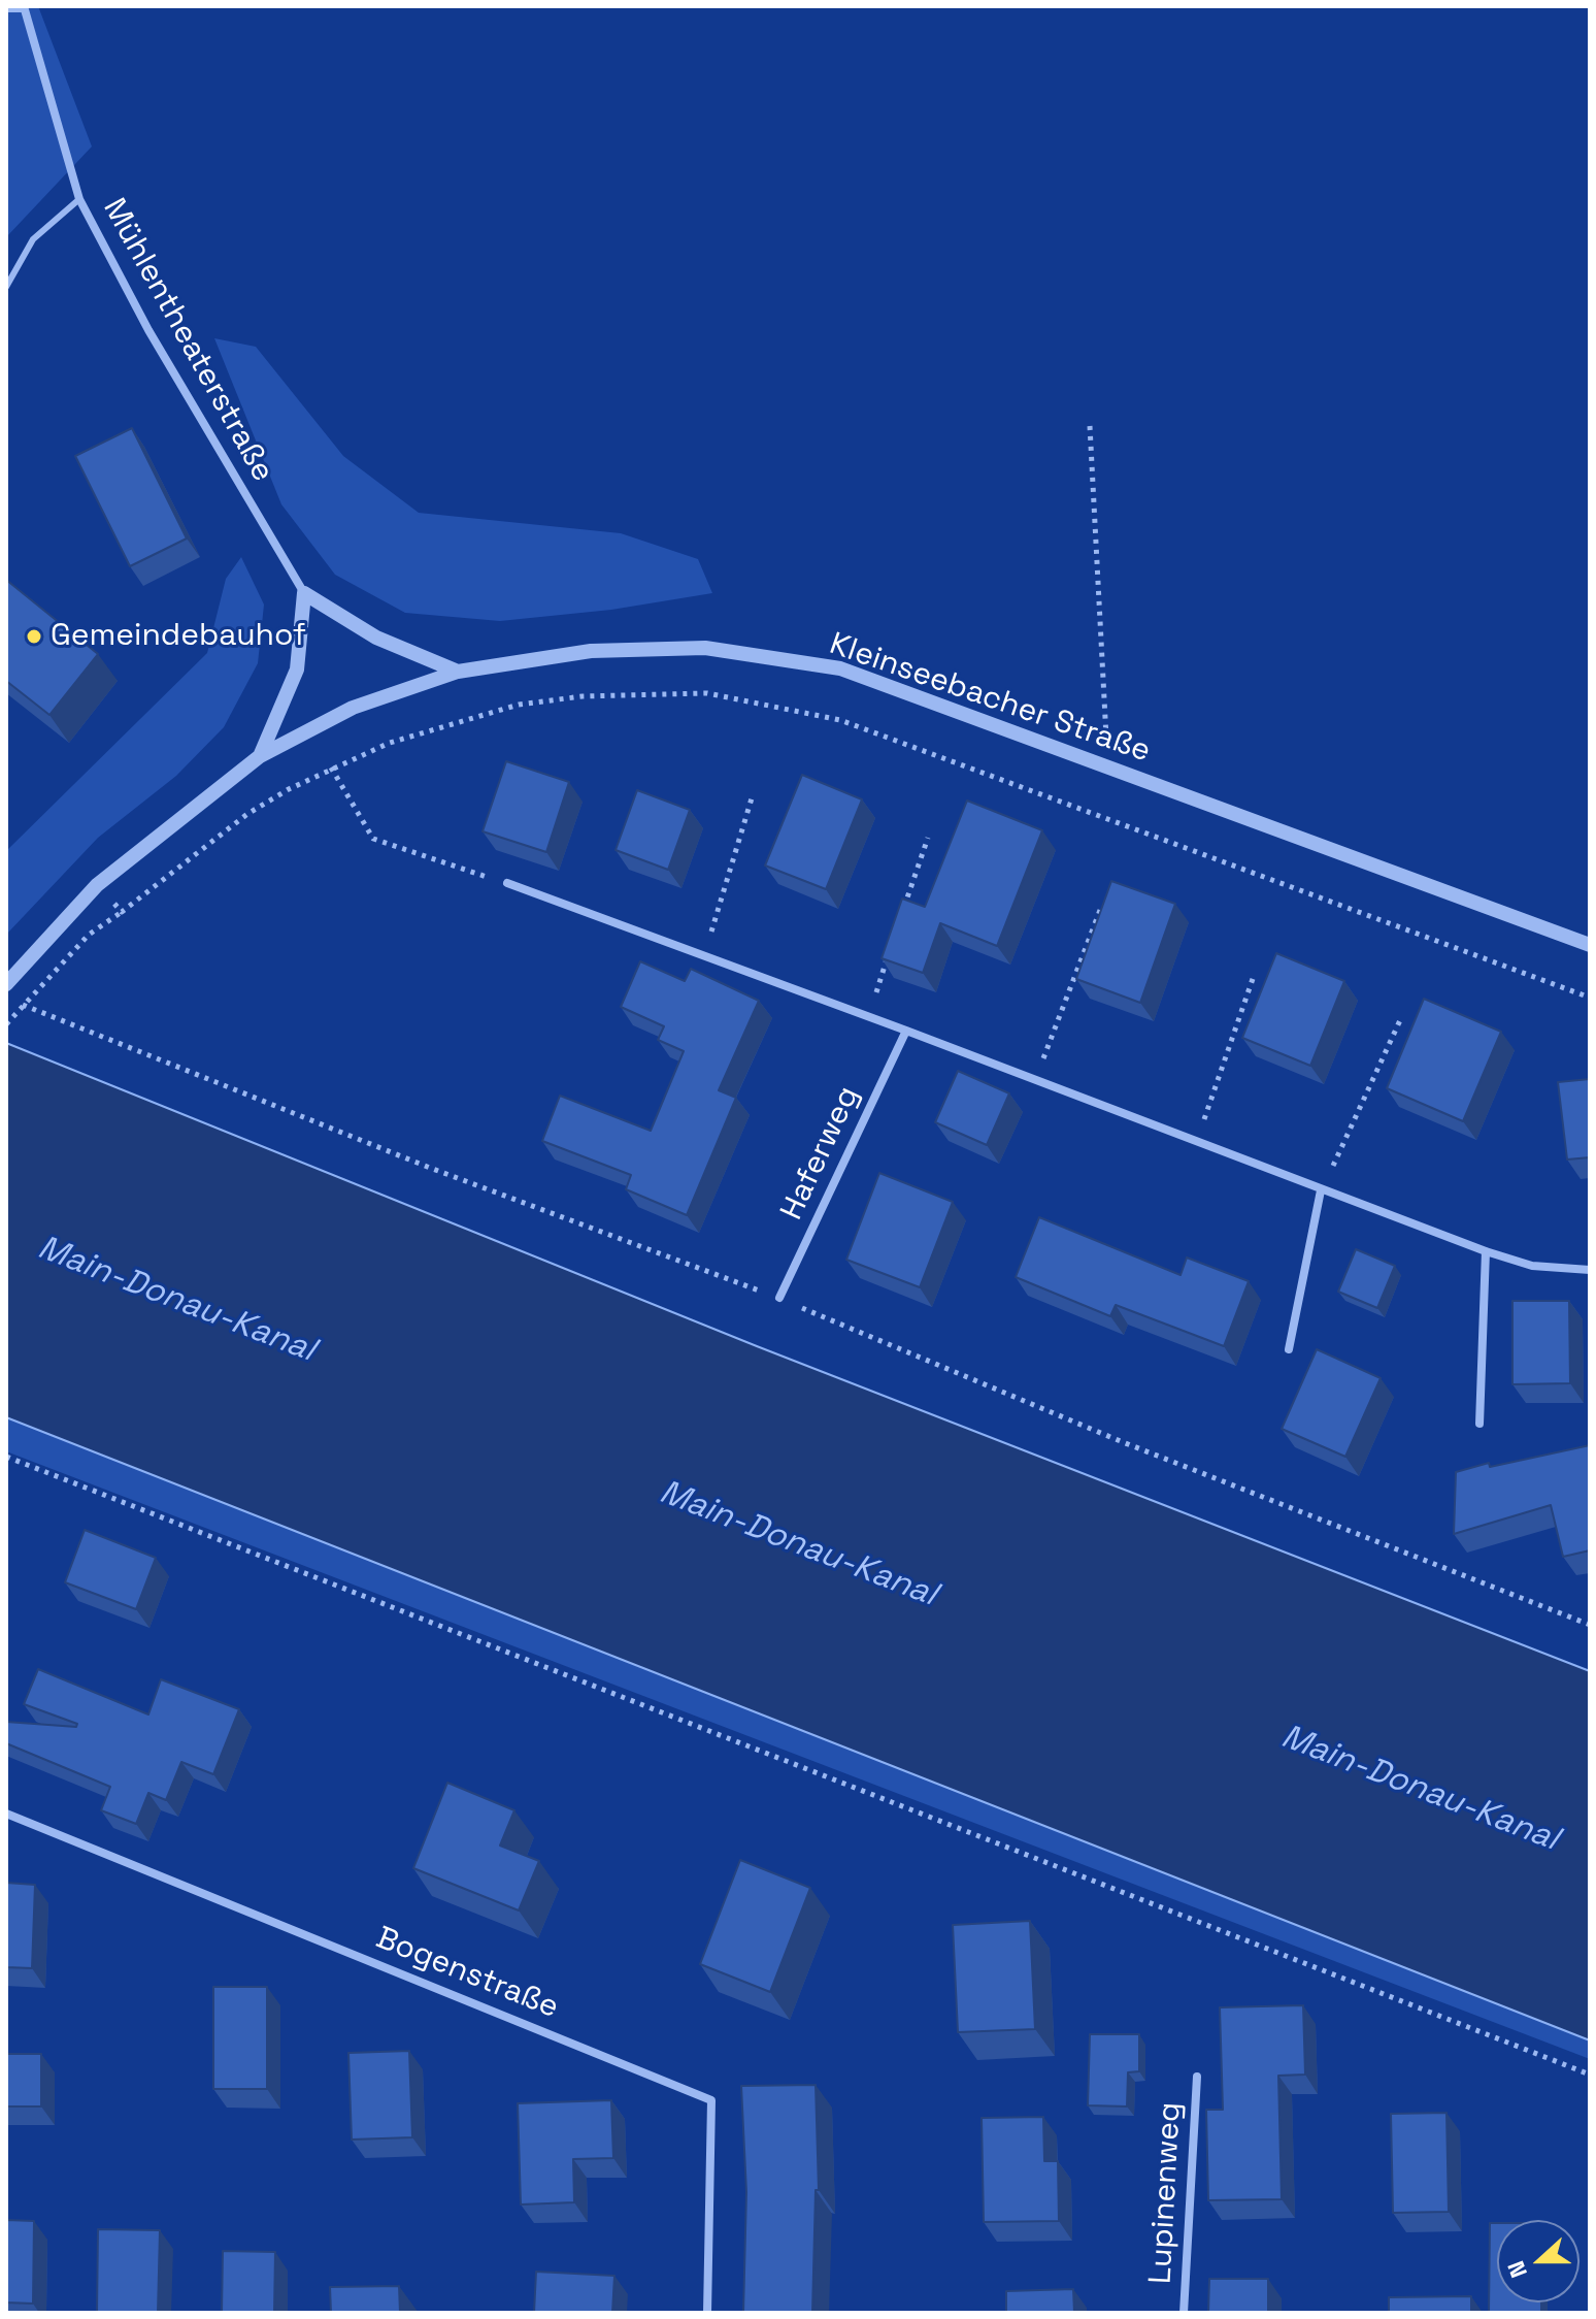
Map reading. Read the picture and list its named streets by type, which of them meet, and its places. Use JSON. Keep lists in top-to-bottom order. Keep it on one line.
{"streets":{"street":["Mühlentheaterstraße","Kleinseebacher Straße","Haferweg","Bogenstraße","Lupinenweg"]},"water":["Main-Donau-Kanal"],"places":["Gemeindebauhof"],"north":"left"}
